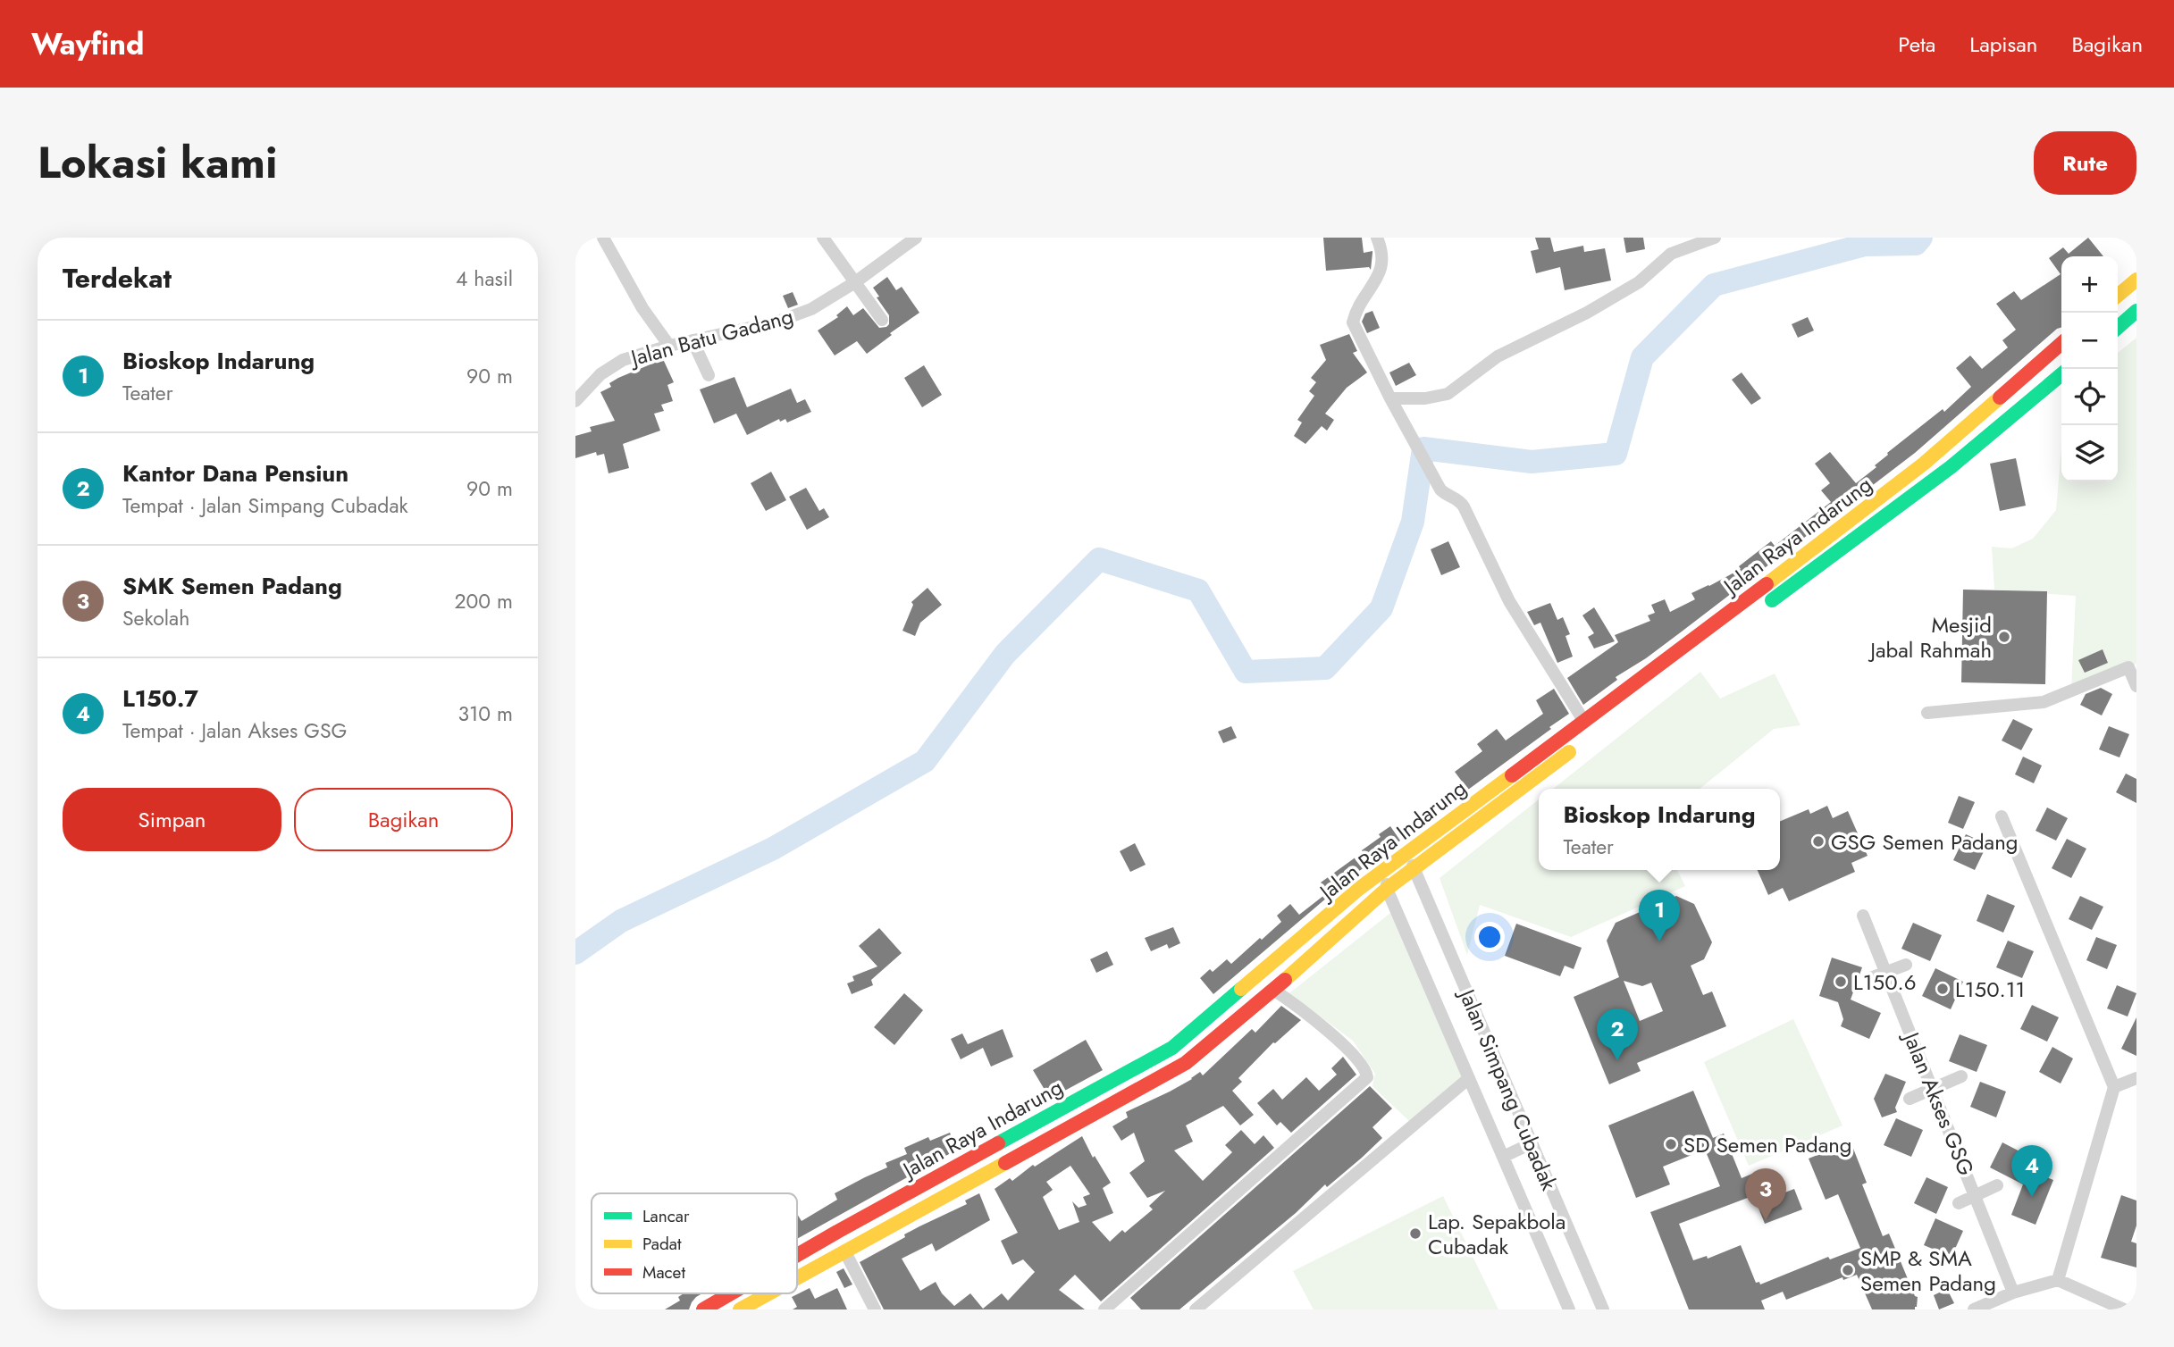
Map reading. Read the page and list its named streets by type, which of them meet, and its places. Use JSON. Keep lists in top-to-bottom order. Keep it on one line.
{"streets":{"highway":["Jalan Raya Indarung"],"street":["Jalan Batu Gadang","Jalan Simpang Cubadak","Jalan Akses GSG"]},"crossings":[["Jalan Raya Indarung","Jalan Simpang Cubadak"]],"places":["Mesjid Jabal Rahmah","GSG Semen Padang","L150.6","L150.11","SD Semen Padang","Lap. Sepakbola Cubadak","SMP & SMA Semen Padang"],"legend":["Lancar","Padat","Macet"],"page":{"header":"Wayfind","nav":["Peta","Lapisan","Bagikan"],"title":"Lokasi kami","buttons":["Rute",["Simpan","Bagikan"]],"heading":["Terdekat","4 hasil"],"map_buttons":["+","−"],"list":[{"mark":"1","name":"Bioskop Indarung","note":"Teater","value":"90 m"},{"mark":"2","name":"Kantor Dana Pensiun","note":"Tempat · Jalan Simpang Cubadak","value":"90 m"},{"mark":"3","name":"SMK Semen Padang","note":"Sekolah","value":"200 m"},{"mark":"4","name":"L150.7","note":"Tempat · Jalan Akses GSG","value":"310 m"}],"popup":["Bioskop Indarung","Teater"],"pins":["1","2","4","3"]}}
